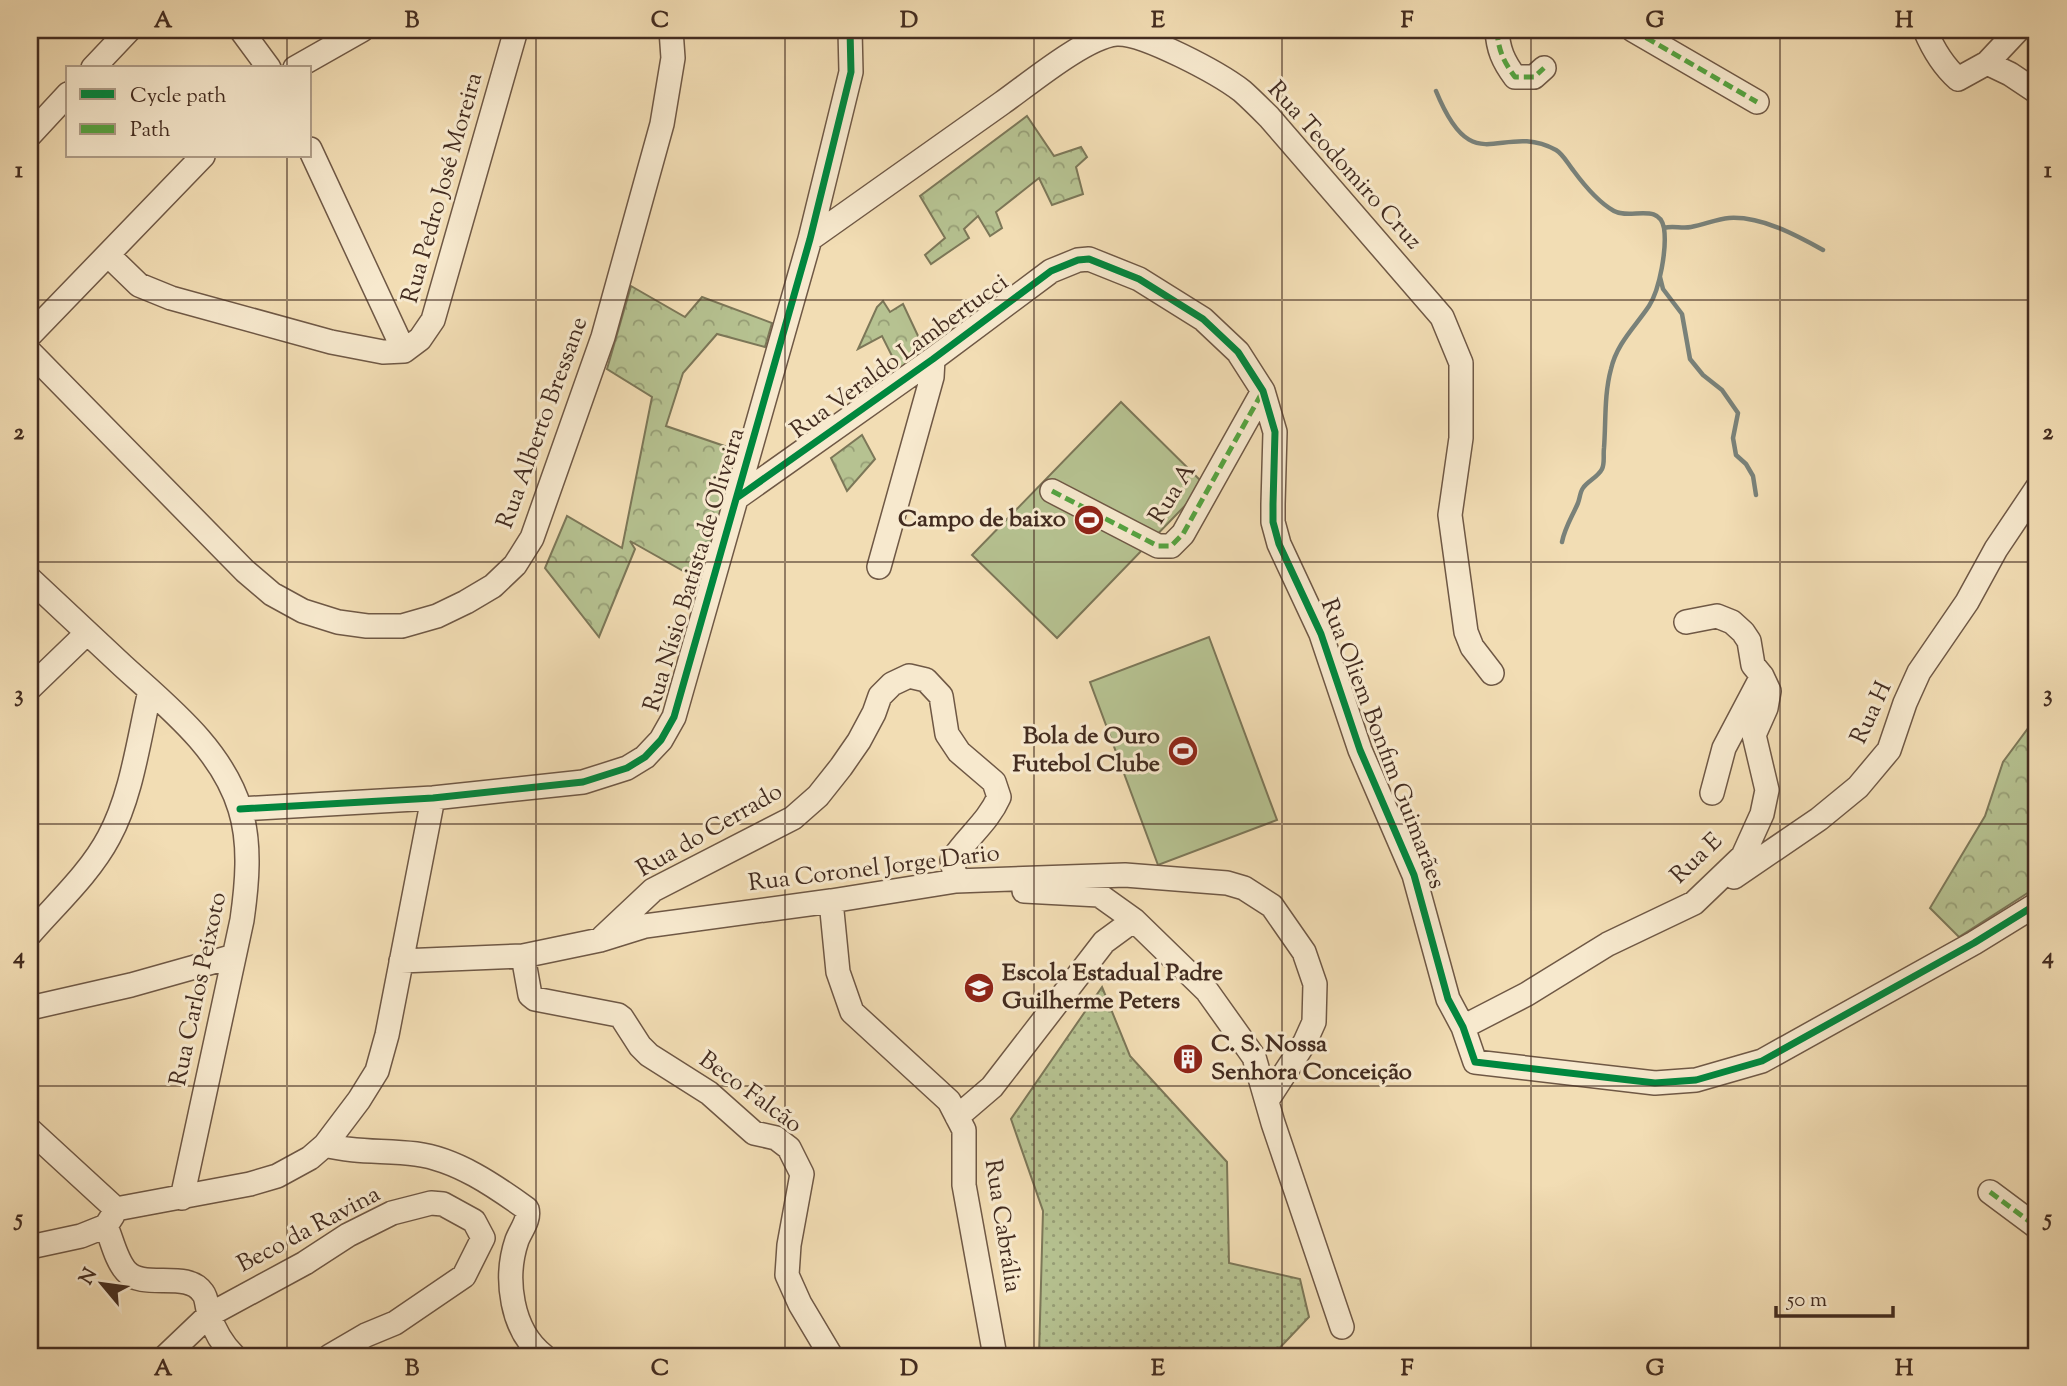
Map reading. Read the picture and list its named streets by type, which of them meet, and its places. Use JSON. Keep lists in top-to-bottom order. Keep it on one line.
{"streets":{"street":["Rua Teodomiro Cruz","Rua Pedro José Moreira","Rua Veraldo Lambertucci","Rua Alberto Bressane","Rua A","Rua Nísio Batista de Oliveira","Rua H","Rua Oliem Bonfim Guimarães","Rua do Cerrado","Rua E","Rua Coronel Jorge Dario","Rua Carlos Peixoto","Beco Falcão","Rua Cabrália","Beco da Ravina"]},"crossings":[["Rua Teodomiro Cruz","Rua Nísio Batista de Oliveira"],["Rua Veraldo Lambertucci","Rua Nísio Batista de Oliveira"],["Rua Veraldo Lambertucci","Rua Oliem Bonfim Guimarães"],["Rua A","Rua Oliem Bonfim Guimarães"],["Rua Nísio Batista de Oliveira","Rua Carlos Peixoto"],["Rua H","Rua E"],["Rua Oliem Bonfim Guimarães","Rua E"],["Rua do Cerrado","Rua Coronel Jorge Dario"],["Rua Coronel Jorge Dario","Beco Falcão"],["Rua Coronel Jorge Dario","Rua Cabrália"]],"places":{"sports":["Campo de baixo","Bola de Ouro Futebol Clube"],"school or university":["Escola Estadual Padre Guilherme Peters"],"building":["C. S. Nossa Senhora Conceição"]},"legend":["Cycle path","Path"],"scale_bar":"50 m","north":"top left","grid":{"columns":["A","B","C","D","E","F","G","H"],"rows":["1","2","3","4","5"]}}
